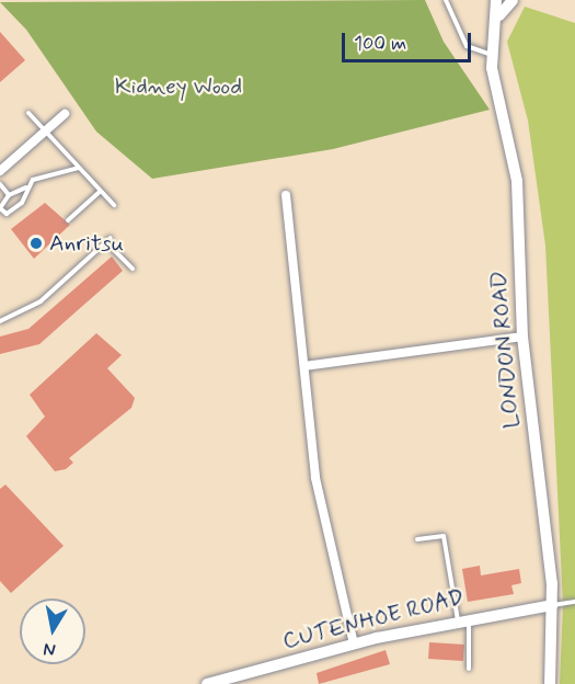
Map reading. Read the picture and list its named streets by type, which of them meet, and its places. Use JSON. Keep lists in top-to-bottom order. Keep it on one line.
{"streets":{"street":["LONDON ROAD","CUTENHOE ROAD"]},"crossings":[["LONDON ROAD","CUTENHOE ROAD"]],"parks":["Kidney Wood"],"places":["Anritsu"],"scale_bar":"100 m","north":"bottom"}
